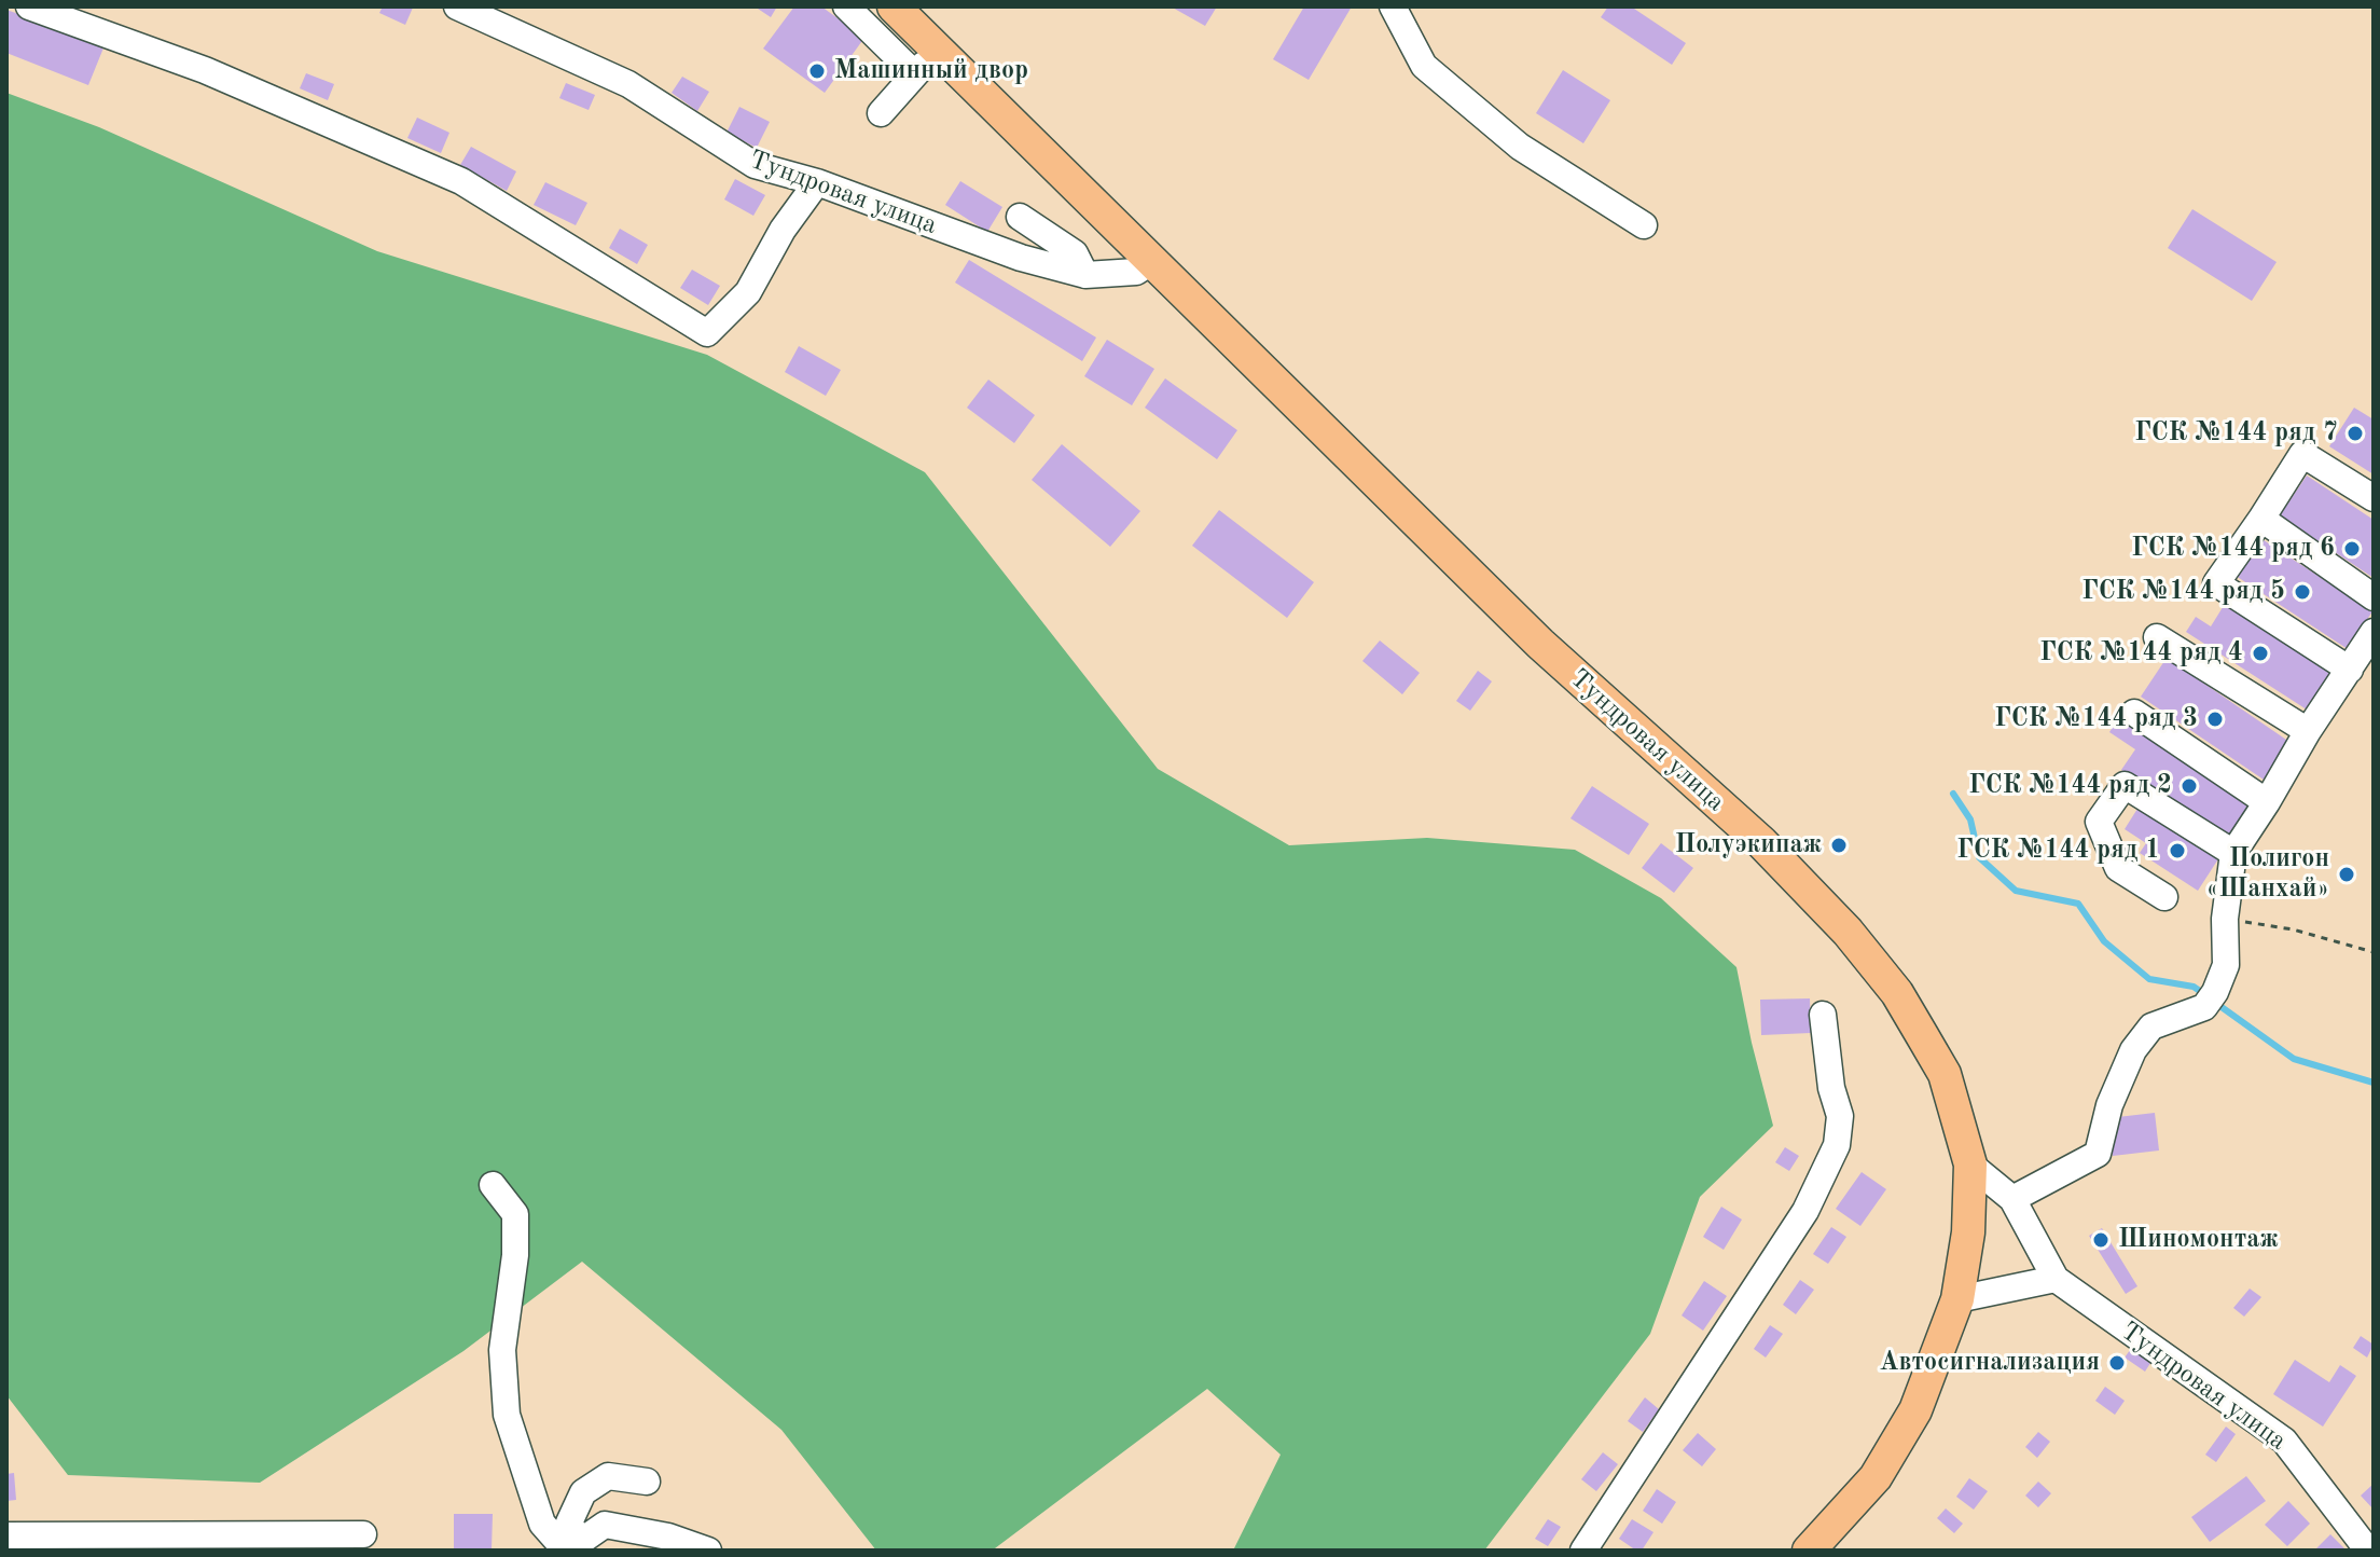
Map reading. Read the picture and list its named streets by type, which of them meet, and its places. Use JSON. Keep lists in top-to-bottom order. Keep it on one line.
{"streets":{"main road":["Тундровая улица"]},"places":["Машинный двор","ГСК №144 ряд 7","ГСК №144 ряд 6","ГСК №144 ряд 5","ГСК №144 ряд 4","ГСК №144 ряд 3","ГСК №144 ряд 2","Полуэкипаж","ГСК №144 ряд 1","Полигон «Шанхай»","Шиномонтаж","Автосигнализация"]}
